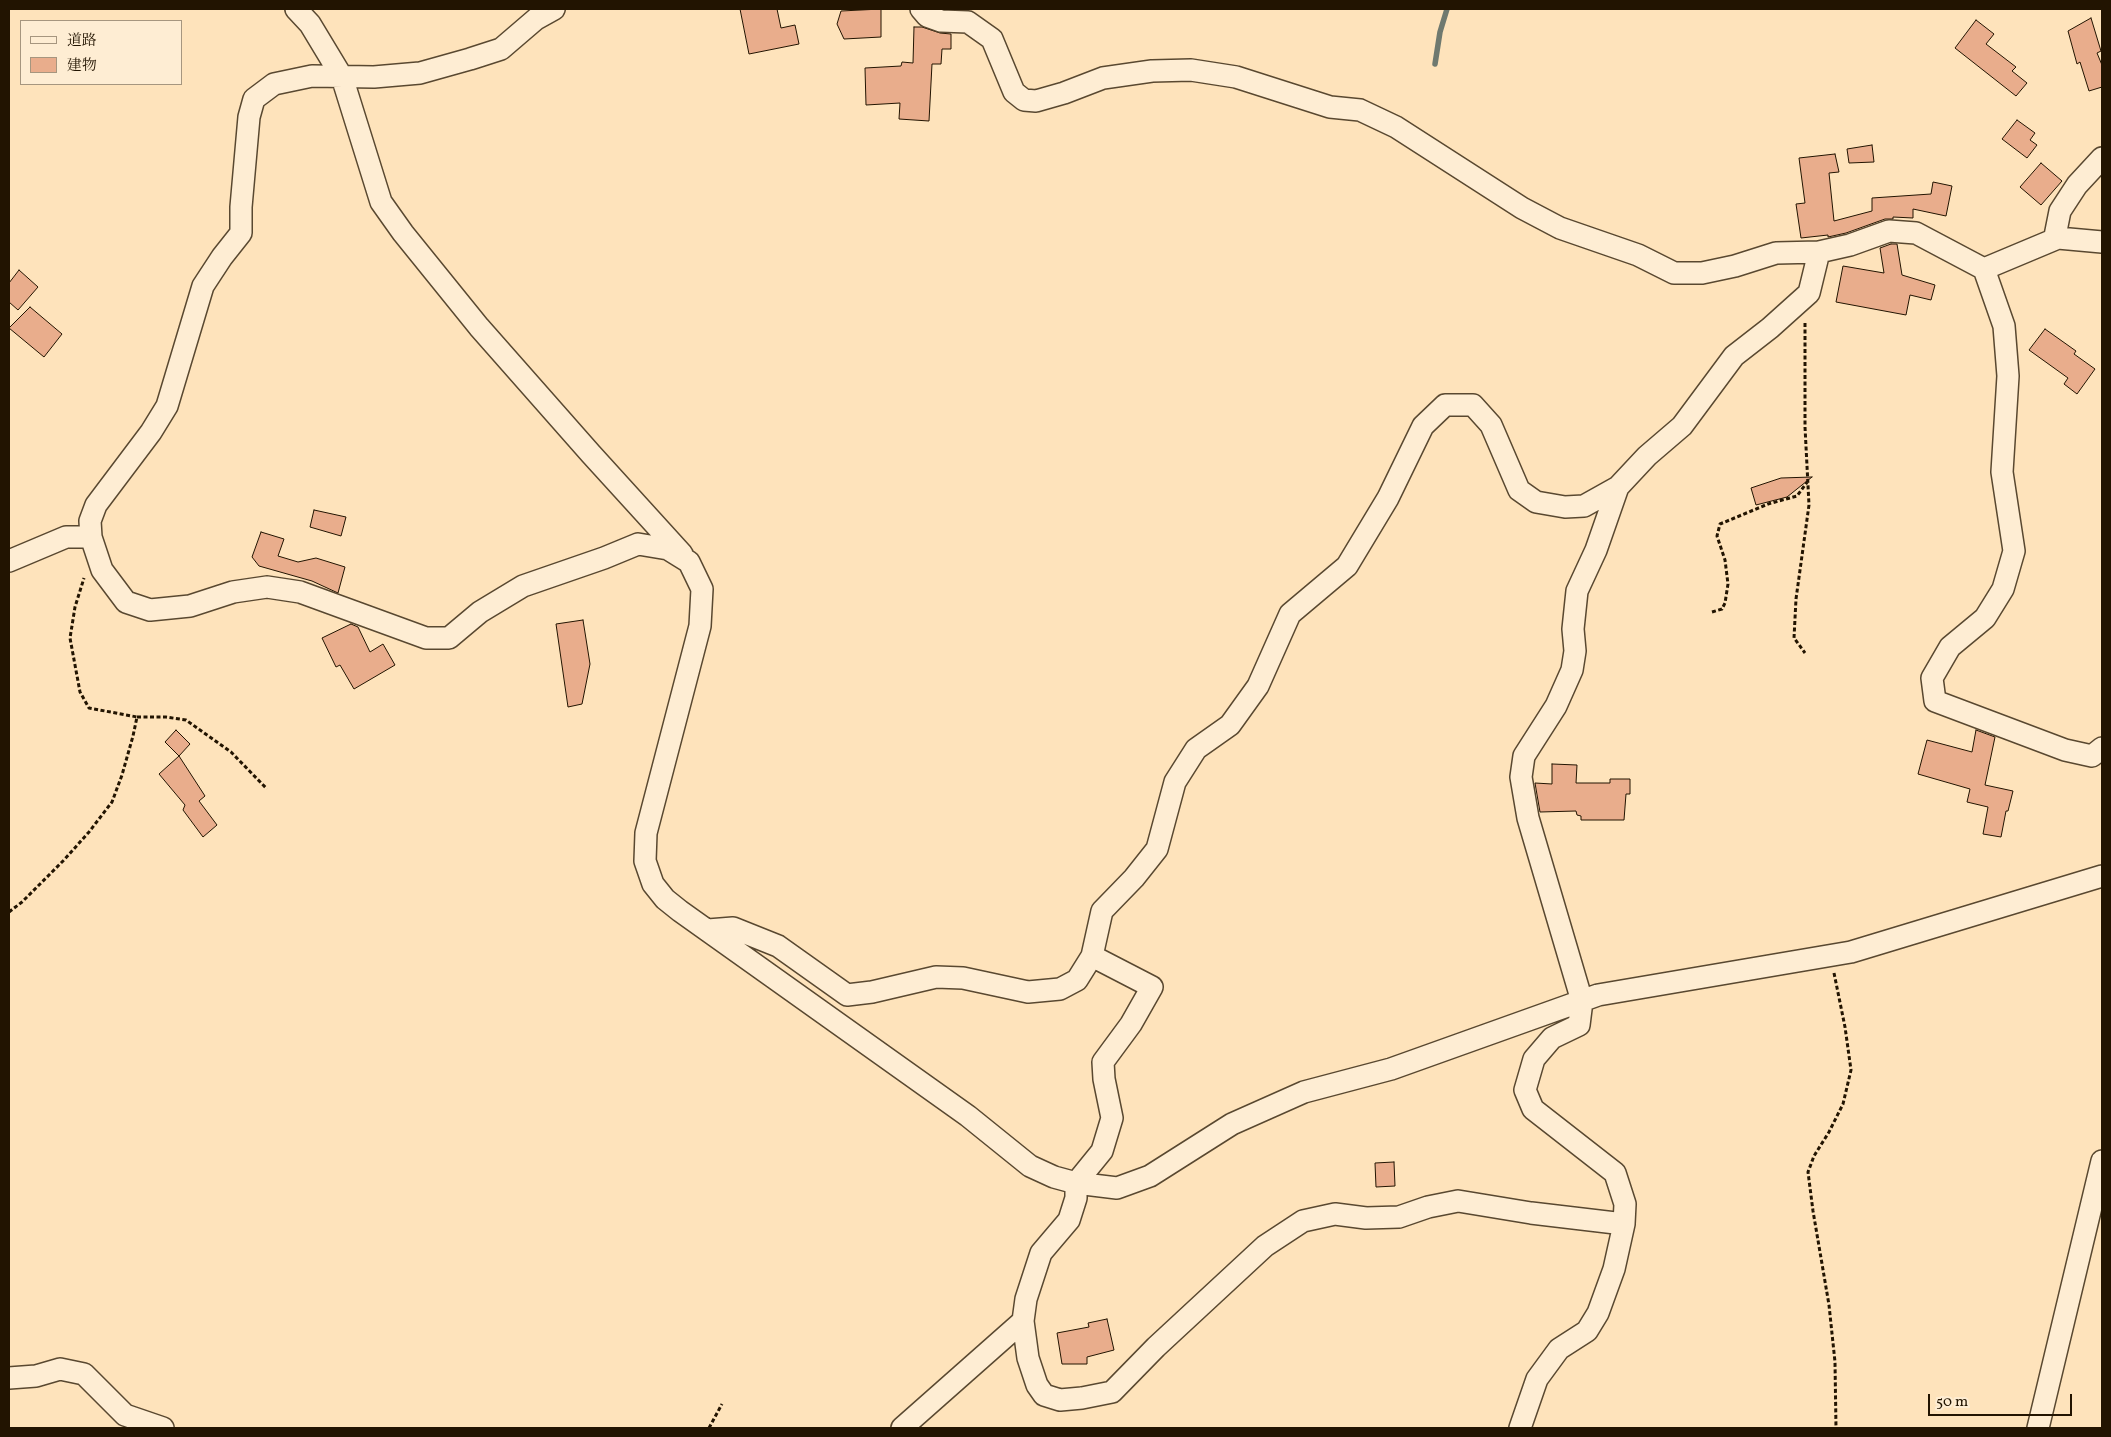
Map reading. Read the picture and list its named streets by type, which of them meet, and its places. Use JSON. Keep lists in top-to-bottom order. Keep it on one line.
{"legend":["道路","建物"],"scale_bar":"50 m"}
